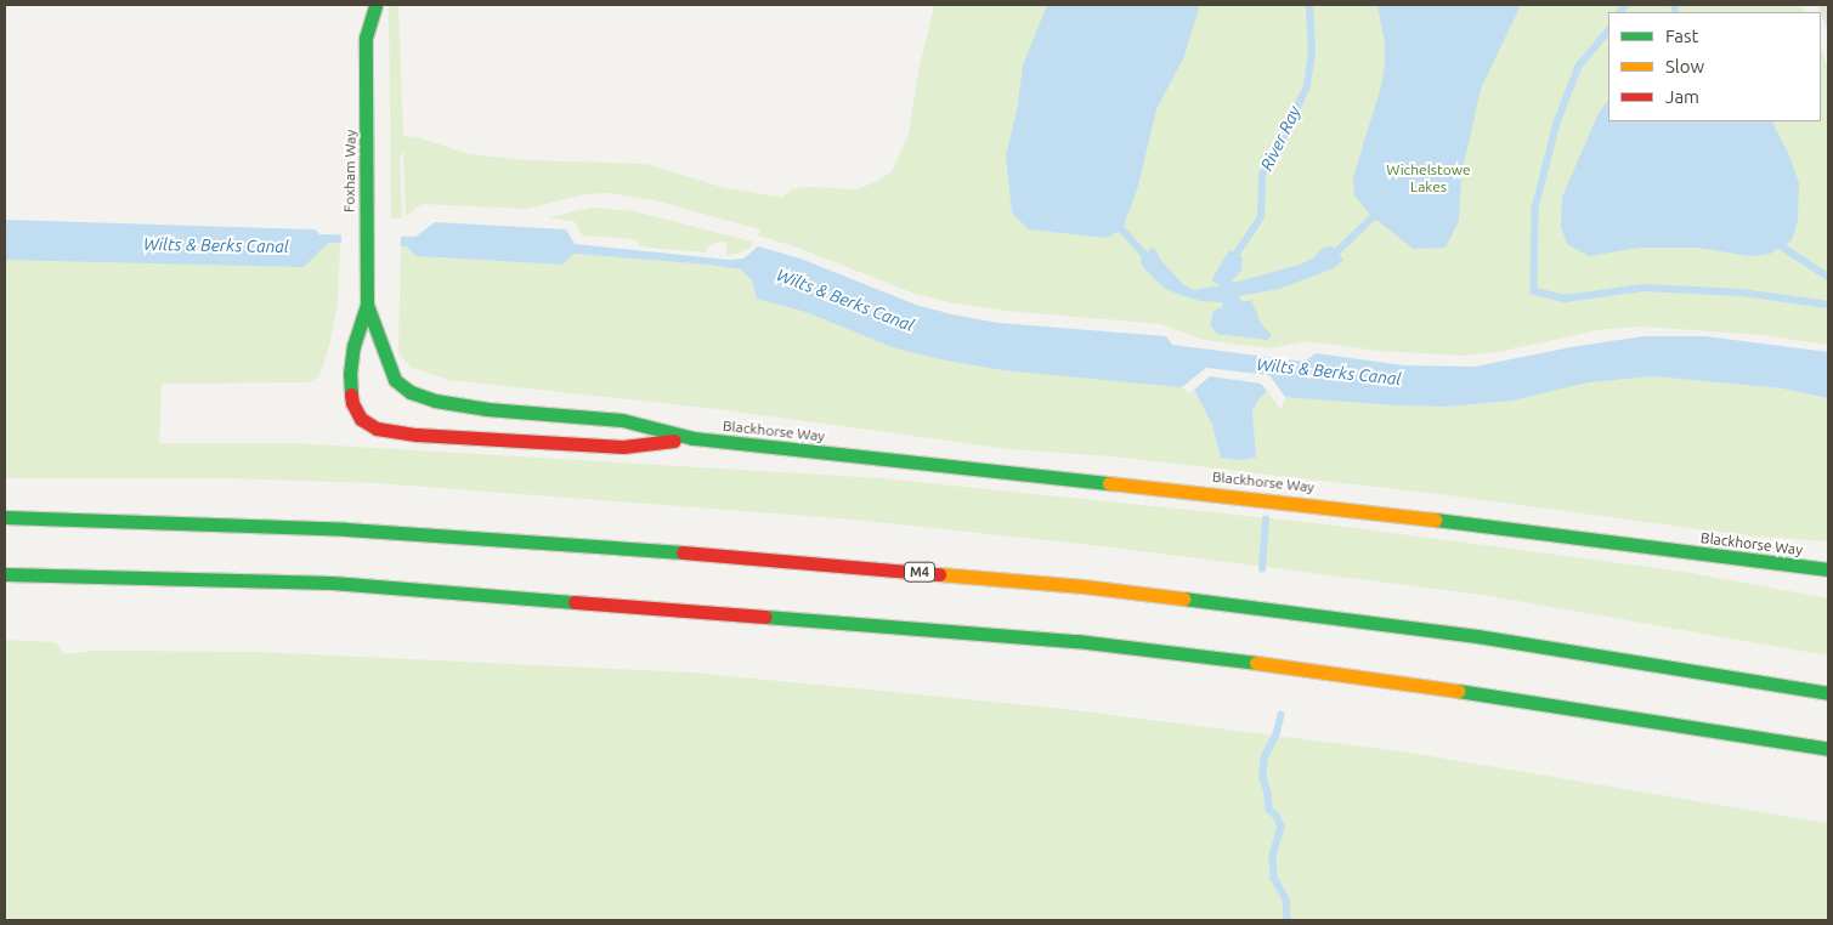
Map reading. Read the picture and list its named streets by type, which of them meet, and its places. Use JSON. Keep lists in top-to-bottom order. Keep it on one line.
{"streets":{"main road":["Foxham Way","Blackhorse Way","M4"]},"crossings":[["Foxham Way","Blackhorse Way"]],"water":["River Ray","Wilts & Berks Canal"],"parks":["Wichelstowe Lakes"],"legend":["Fast","Slow","Jam"]}
